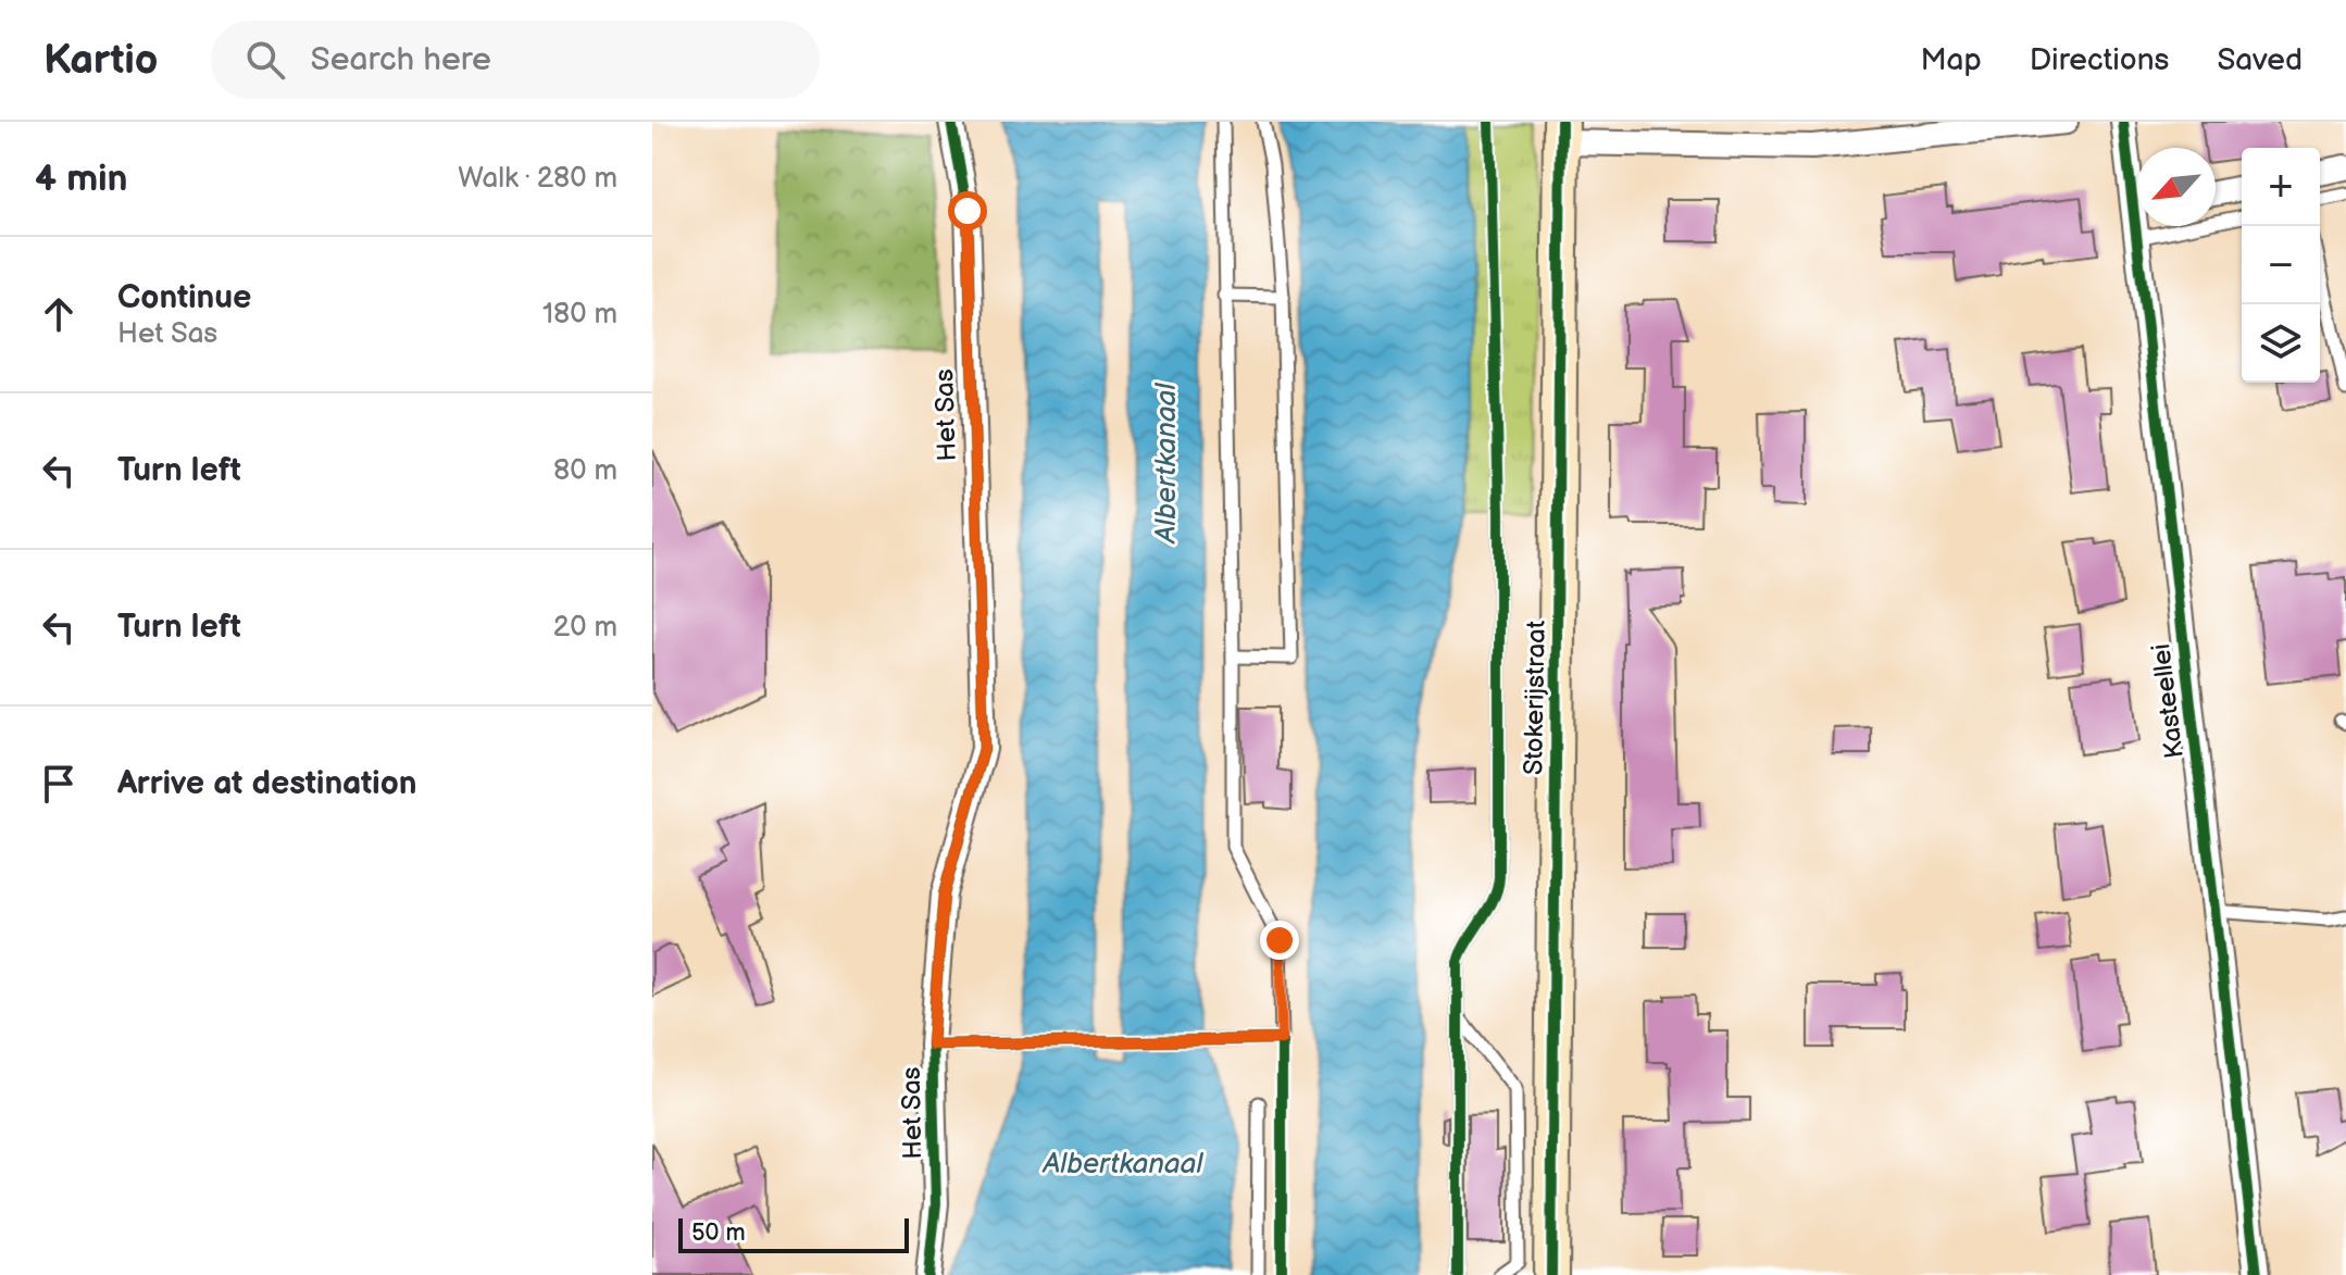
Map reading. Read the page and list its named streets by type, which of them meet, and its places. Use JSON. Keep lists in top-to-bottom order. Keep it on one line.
{"streets":{"street":["Het Sas","Stokerijstraat","Kasteellei"]},"water":["Albertkanaal"],"scale_bar":"50 m","north":"bottom left","page":{"header":"Kartio","search":"Search here","nav":["Map","Directions","Saved"],"heading":["4 min","Walk · 280 m"],"map_buttons":["+","−"],"list":[["Continue","Het Sas","180 m"],["Turn left","80 m"],["Turn left","20 m"],"Arrive at destination"],"scale":"50 m"}}
